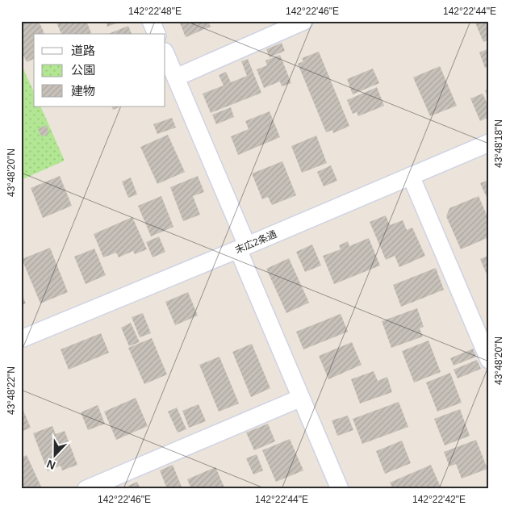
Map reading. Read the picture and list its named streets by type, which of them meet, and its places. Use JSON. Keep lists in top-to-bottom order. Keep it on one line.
{"streets":{"street":["末広2条通"]},"legend":["道路","公園","建物"],"north":"bottom","coordinates":["142°22'48\"E","142°22'46\"E","142°22'44\"E","43°48'18\"N","43°48'20\"N","43°48'22\"N","142°22'42\"E"]}
